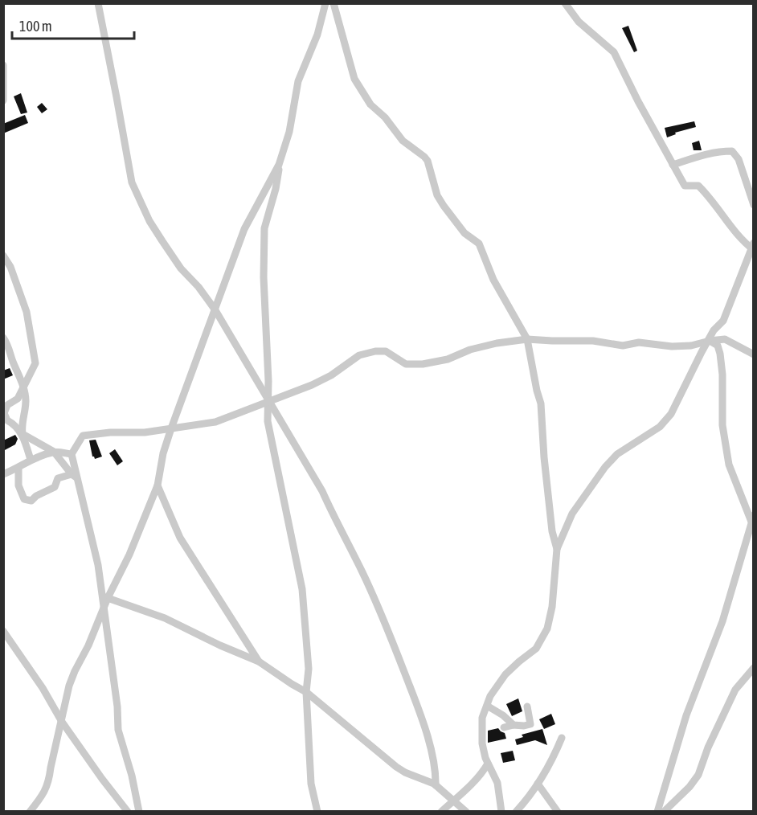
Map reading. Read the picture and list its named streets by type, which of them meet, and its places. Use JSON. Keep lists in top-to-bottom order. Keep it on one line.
{"scale_bar":"100 m"}
